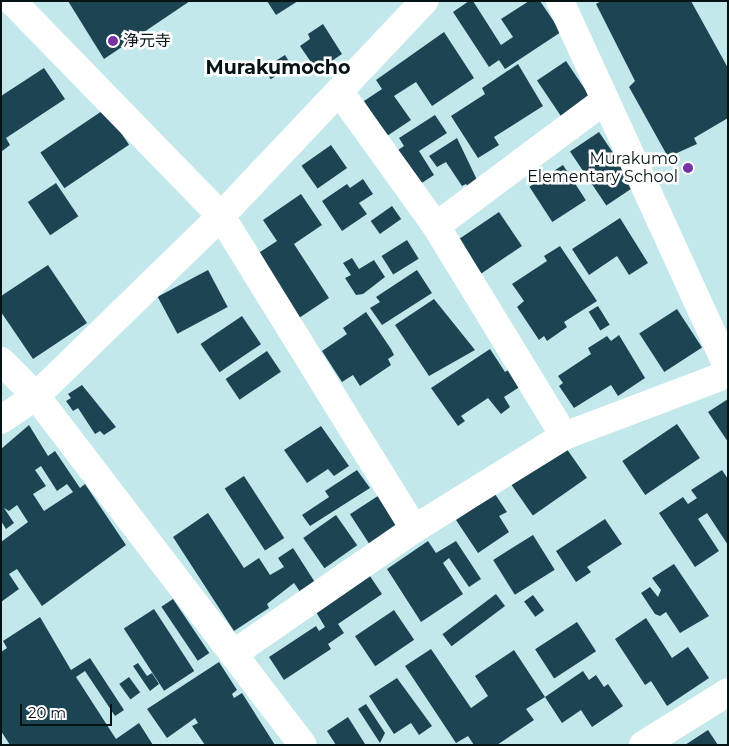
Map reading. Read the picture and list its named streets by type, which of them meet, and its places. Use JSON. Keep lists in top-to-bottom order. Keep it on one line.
{"districts":["Murakumocho"],"places":["浄元寺","Murakumo Elementary School"],"scale_bar":"20 m"}
